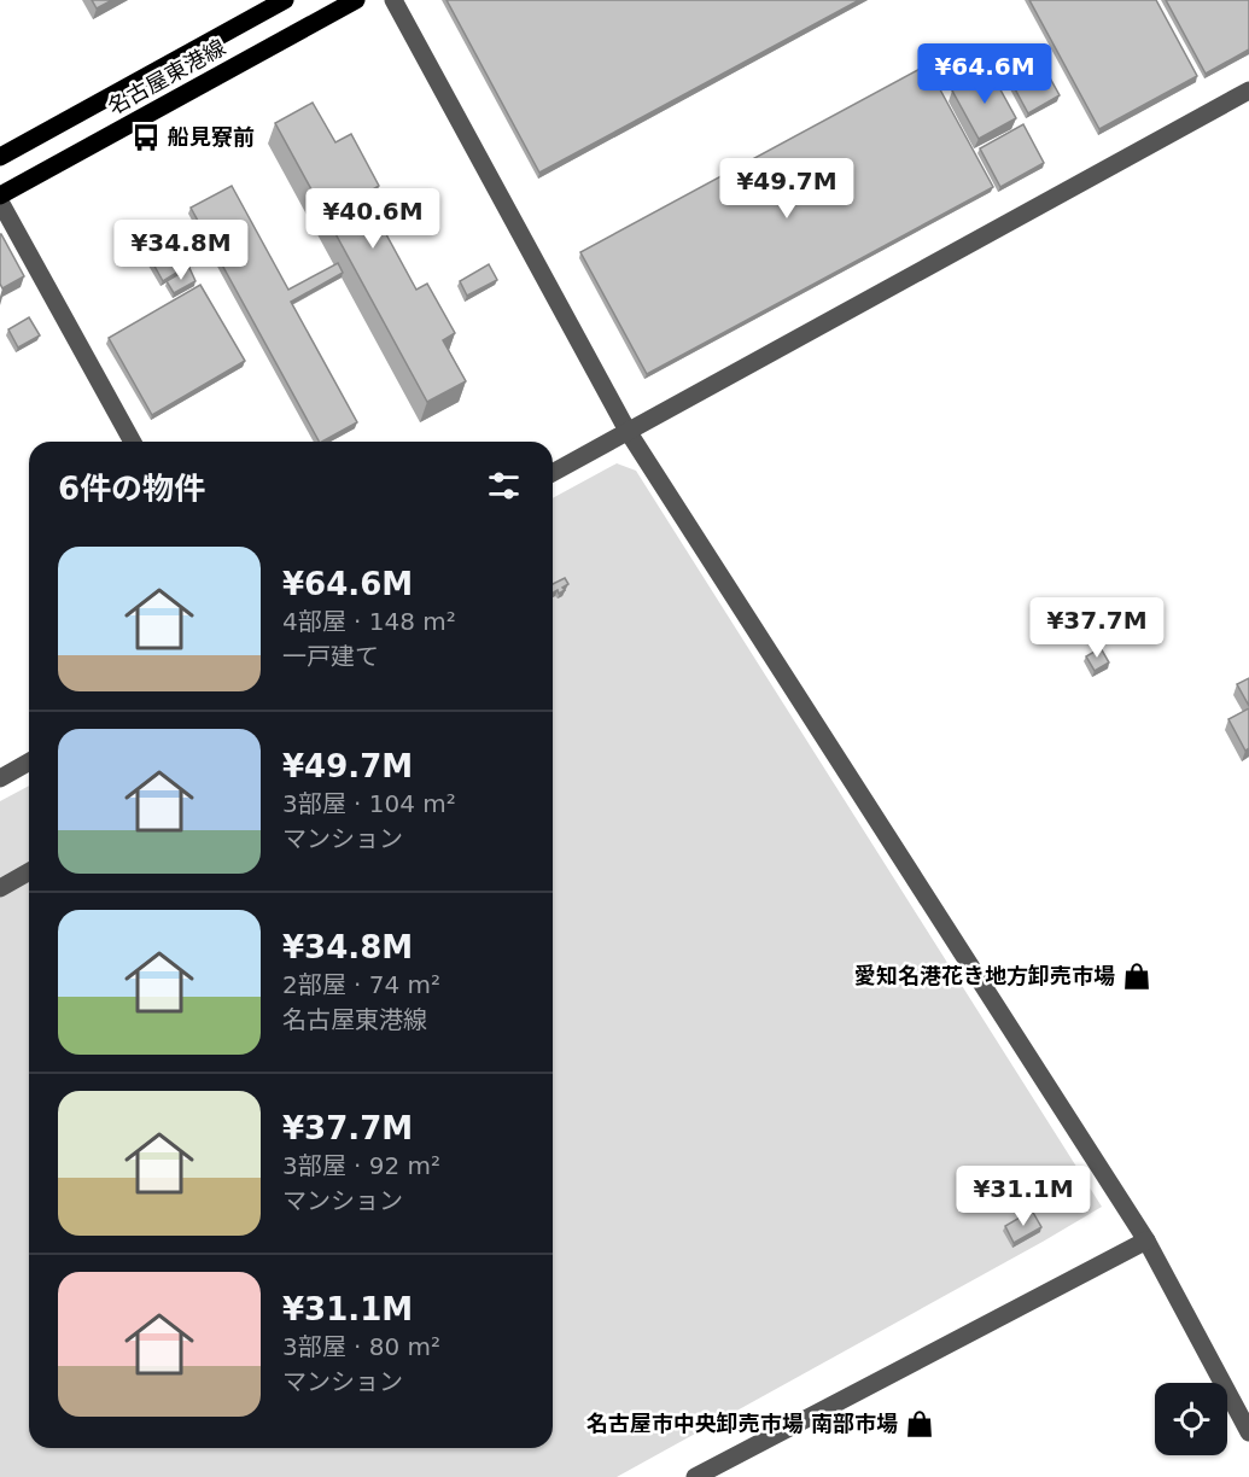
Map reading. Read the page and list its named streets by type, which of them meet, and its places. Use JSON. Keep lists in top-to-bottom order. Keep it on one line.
{"streets":{"main road":["名古屋東港線"]},"places":{"bus stop":["船見寮前"],"shop":["愛知名港花き地方卸売市場","名古屋市中央卸売市場 南部市場"]},"page":{"price":["¥64.6M","¥49.7M","¥40.6M","¥34.8M","¥37.7M","¥31.1M"],"heading":"6件の物件","list":[{"name":"¥64.6M","note":"4部屋 · 148 m² · 一戸建て"},{"name":"¥49.7M","note":"3部屋 · 104 m² · マンション"},{"name":"¥34.8M","note":"2部屋 · 74 m² · 名古屋東港線"},{"name":"¥37.7M","note":"3部屋 · 92 m² · マンション"},{"name":"¥31.1M","note":"3部屋 · 80 m² · マンション"}]}}
